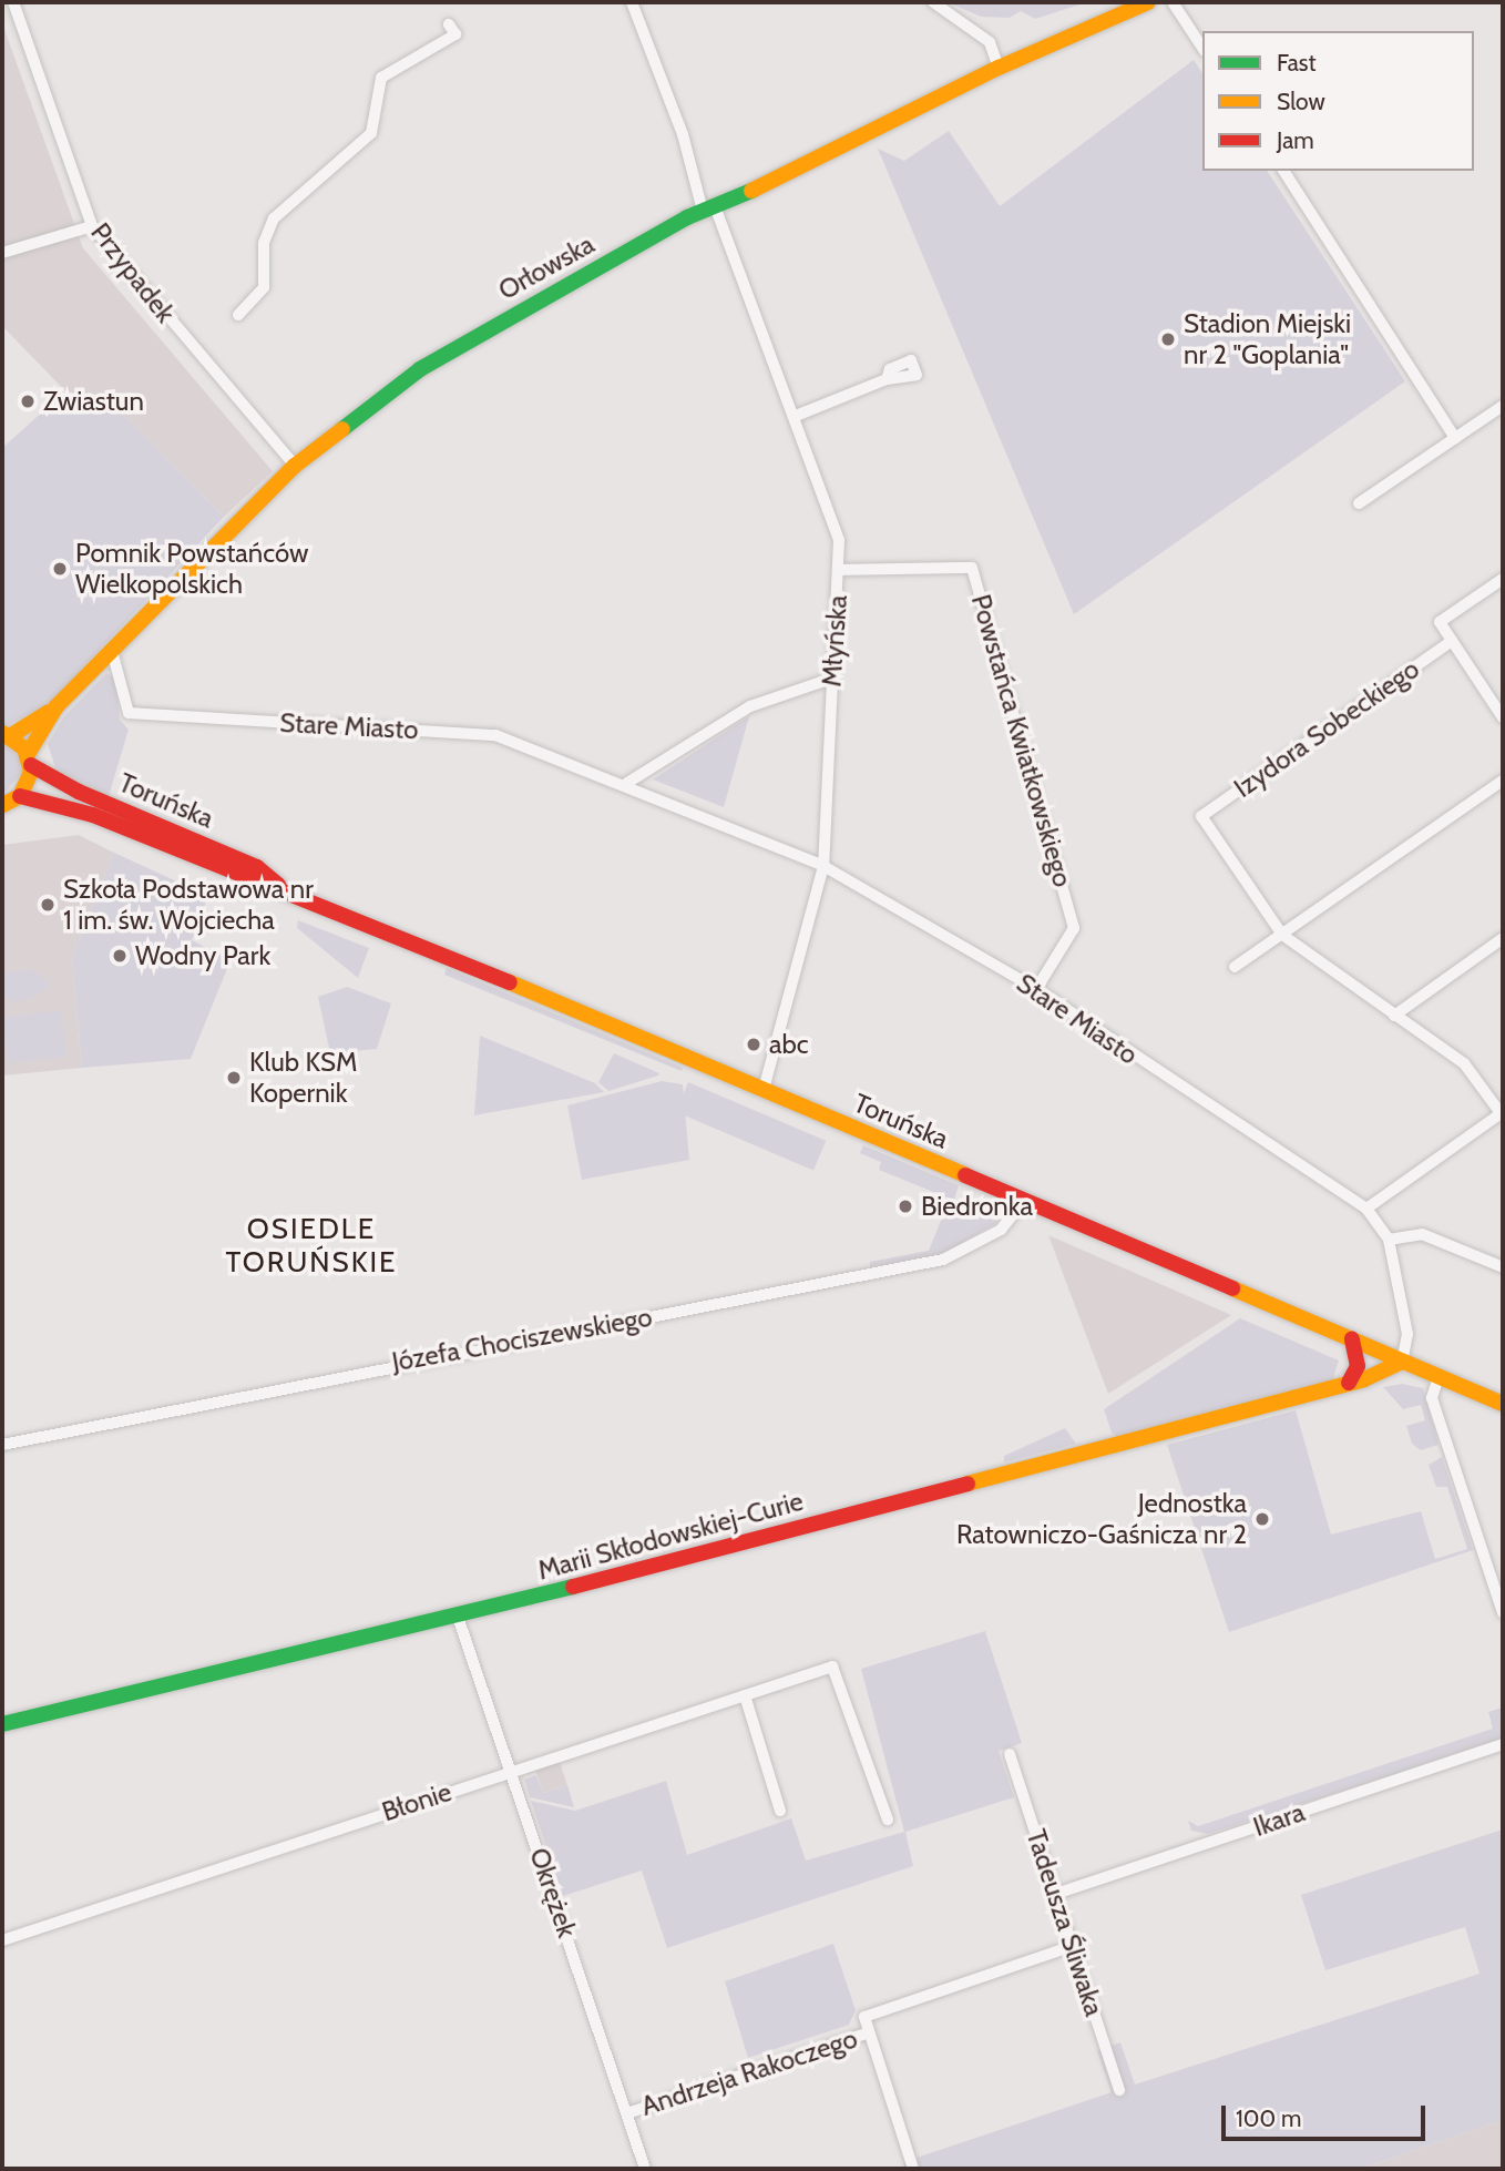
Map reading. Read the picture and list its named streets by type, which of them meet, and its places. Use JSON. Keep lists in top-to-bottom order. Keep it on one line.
{"streets":{"street":["Orłowska","Przypadek","Młyńska","Stare Miasto","Izydora Sobeckiego","Powstańca Kwiatkowskiego","Toruńska","Józefa Chociszewskiego","Marii Skłodowskiej-Curie","Błonie","Ikara","Okrężek","Tadeusza Śliwaka","Andrzeja Rakoczego"]},"crossings":[["Orłowska","Przypadek"],["Orłowska","Młyńska"],["Orłowska","Stare Miasto"],["Orłowska","Toruńska"],["Młyńska","Stare Miasto"],["Młyńska","Powstańca Kwiatkowskiego"],["Młyńska","Toruńska"],["Stare Miasto","Powstańca Kwiatkowskiego"],["Stare Miasto","Toruńska"],["Stare Miasto","Marii Skłodowskiej-Curie"],["Toruńska","Józefa Chociszewskiego"],["Toruńska","Marii Skłodowskiej-Curie"],["Marii Skłodowskiej-Curie","Okrężek"],["Błonie","Okrężek"],["Ikara","Tadeusza Śliwaka"],["Okrężek","Andrzeja Rakoczego"],["Tadeusza Śliwaka","Andrzeja Rakoczego"]],"districts":["OSIEDLE TORUŃSKIE"],"places":["Stadion Miejski nr 2 \"Goplania\"","Zwiastun","Pomnik Powstańców Wielkopolskich","Szkoła Podstawowa nr 1 im. św. Wojciecha","Wodny Park","abc","Klub KSM Kopernik","Biedronka","Jednostka Ratowniczo-Gaśnicza nr 2"],"legend":["Fast","Slow","Jam"],"scale_bar":"100 m"}
